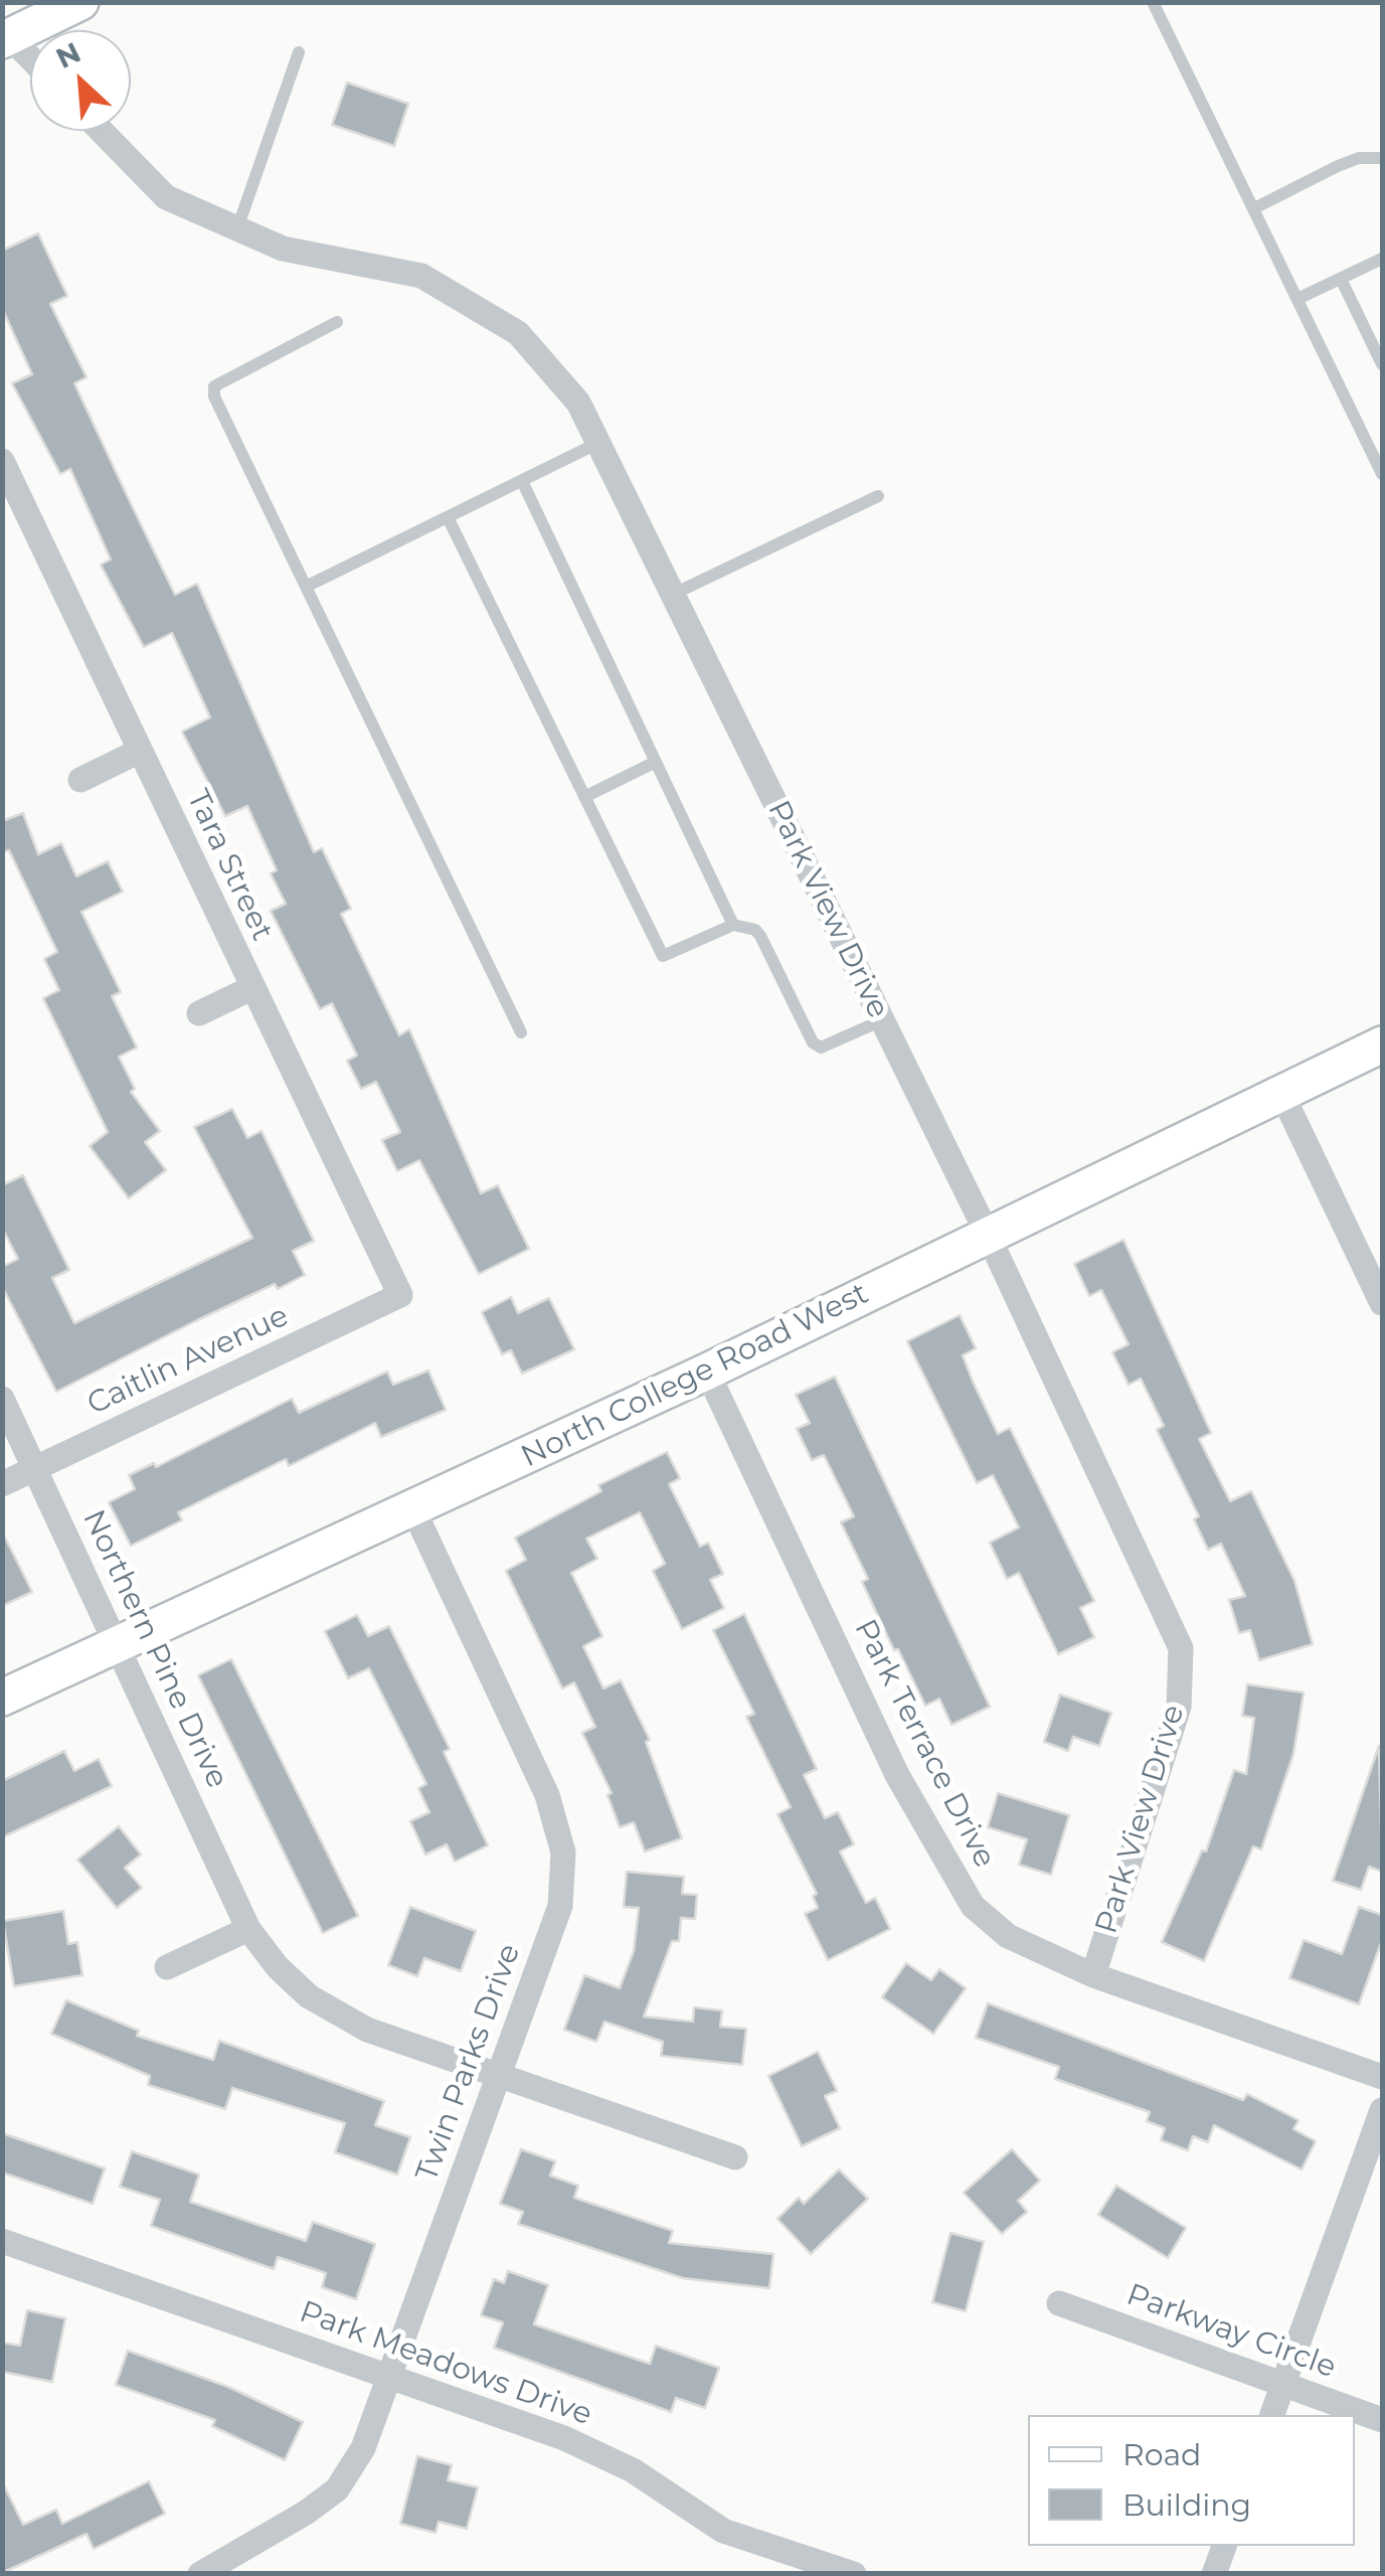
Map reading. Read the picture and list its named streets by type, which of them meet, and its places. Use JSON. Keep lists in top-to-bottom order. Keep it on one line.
{"streets":{"street":["Tara Street","Park View Drive","Caitlin Avenue","North College Road West","Northern Pine Drive","Park Terrace Drive","Twin Parks Drive","Parkway Circle","Park Meadows Drive"]},"crossings":[["Tara Street","Caitlin Avenue"],["Park View Drive","North College Road West"],["Park View Drive","Park Terrace Drive"],["Caitlin Avenue","Northern Pine Drive"],["North College Road West","Northern Pine Drive"],["North College Road West","Park Terrace Drive"],["North College Road West","Twin Parks Drive"],["Northern Pine Drive","Twin Parks Drive"],["Twin Parks Drive","Park Meadows Drive"]],"legend":["Road","Building"],"north":"top left"}
